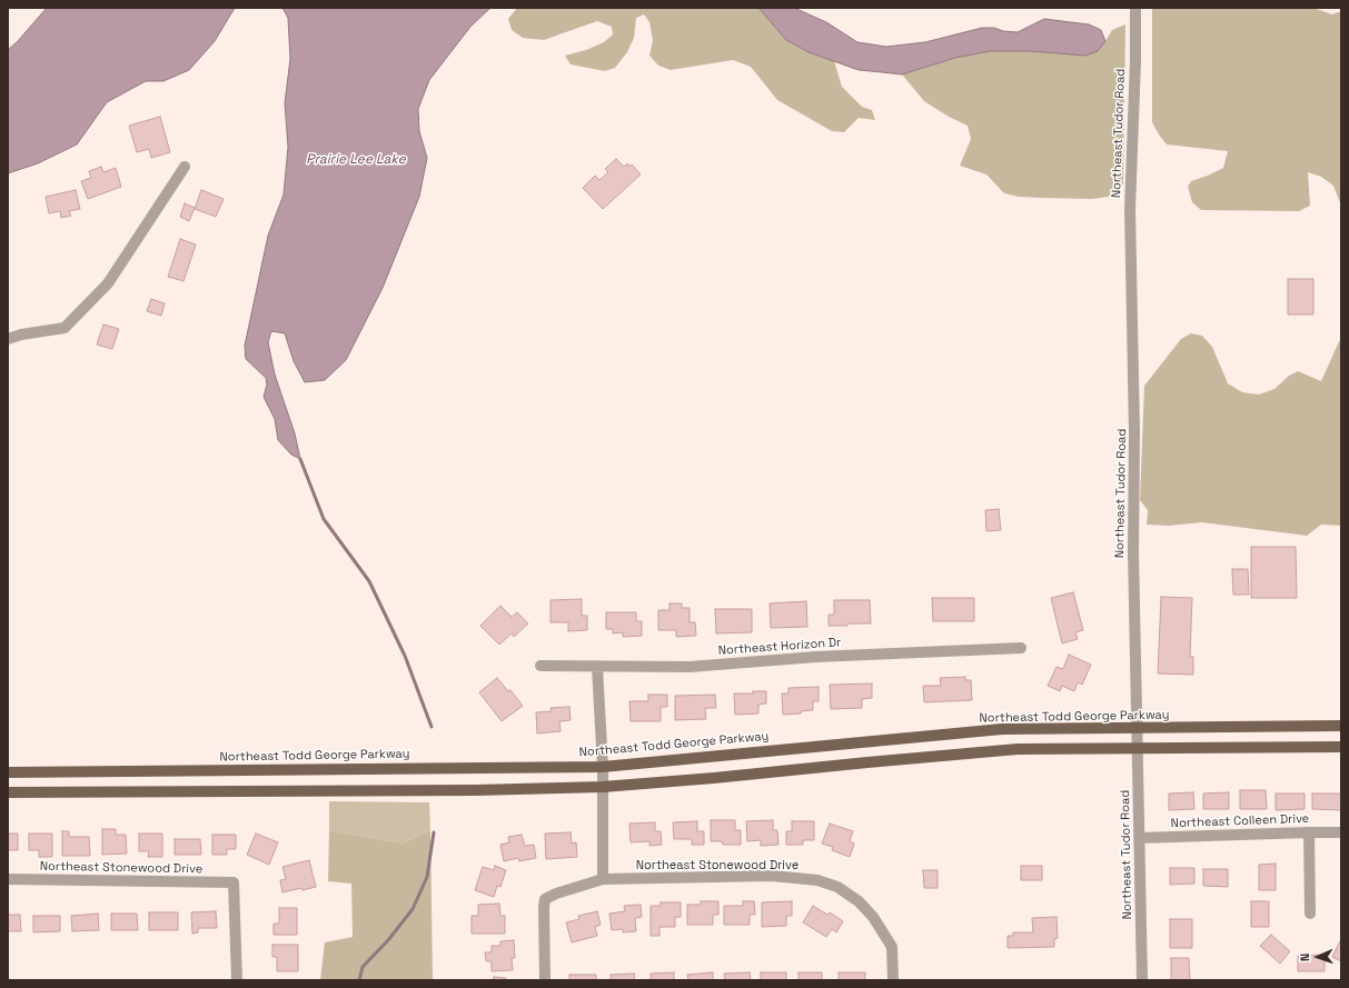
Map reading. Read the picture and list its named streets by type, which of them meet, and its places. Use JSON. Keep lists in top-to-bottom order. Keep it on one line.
{"streets":{"main road":["Northeast Todd George Parkway"],"street":["Northeast Tudor Road","Northeast Horizon Dr","Northeast Colleen Drive","Northeast Stonewood Drive"]},"crossings":[["Northeast Tudor Road","Northeast Todd George Parkway"],["Northeast Tudor Road","Northeast Colleen Drive"]],"water":["Prairie Lee Lake"],"north":"left"}
